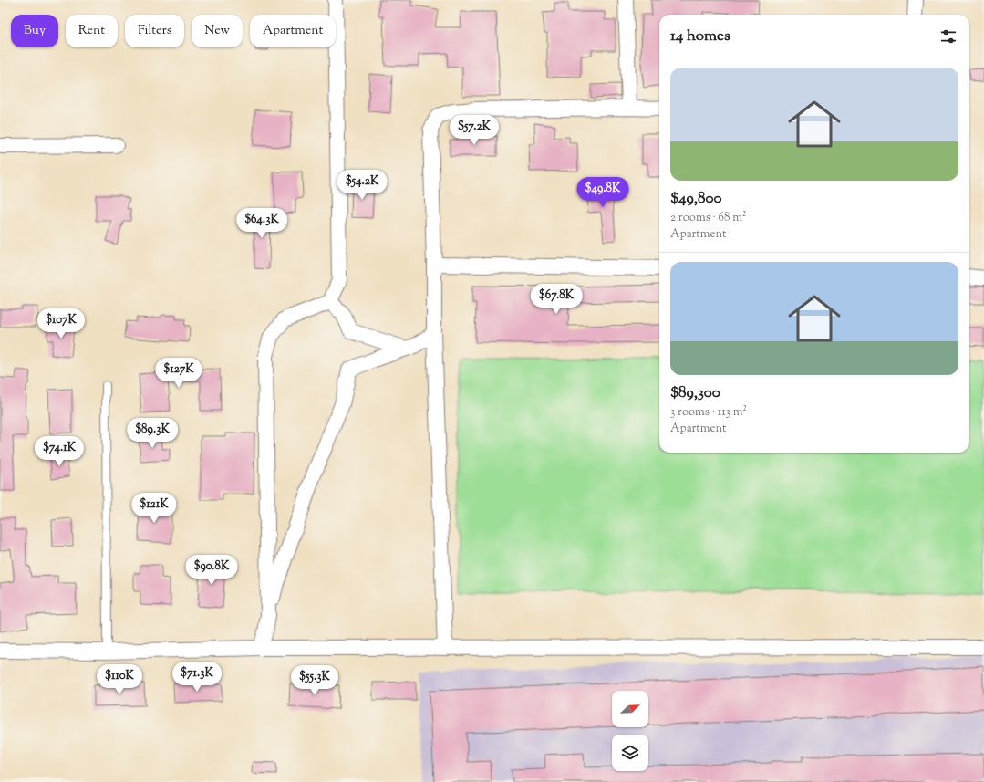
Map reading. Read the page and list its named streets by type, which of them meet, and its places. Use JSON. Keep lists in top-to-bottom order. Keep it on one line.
{"north":"top right","page":{"chip":["Buy","Rent","Filters","New","Apartment"],"heading":"14 homes","list":[{"name":"$49,800","note":"2 rooms · 68 m² · Apartment"},{"name":"$89,300","note":"3 rooms · 113 m² · Apartment"}],"price":["$57.2K","$54.2K","$49.8K","$64.3K","$67.8K","$107K","$127K","$89.3K","$74.1K","$121K","$90.8K","$71.3K","$110K","$55.3K"]}}
